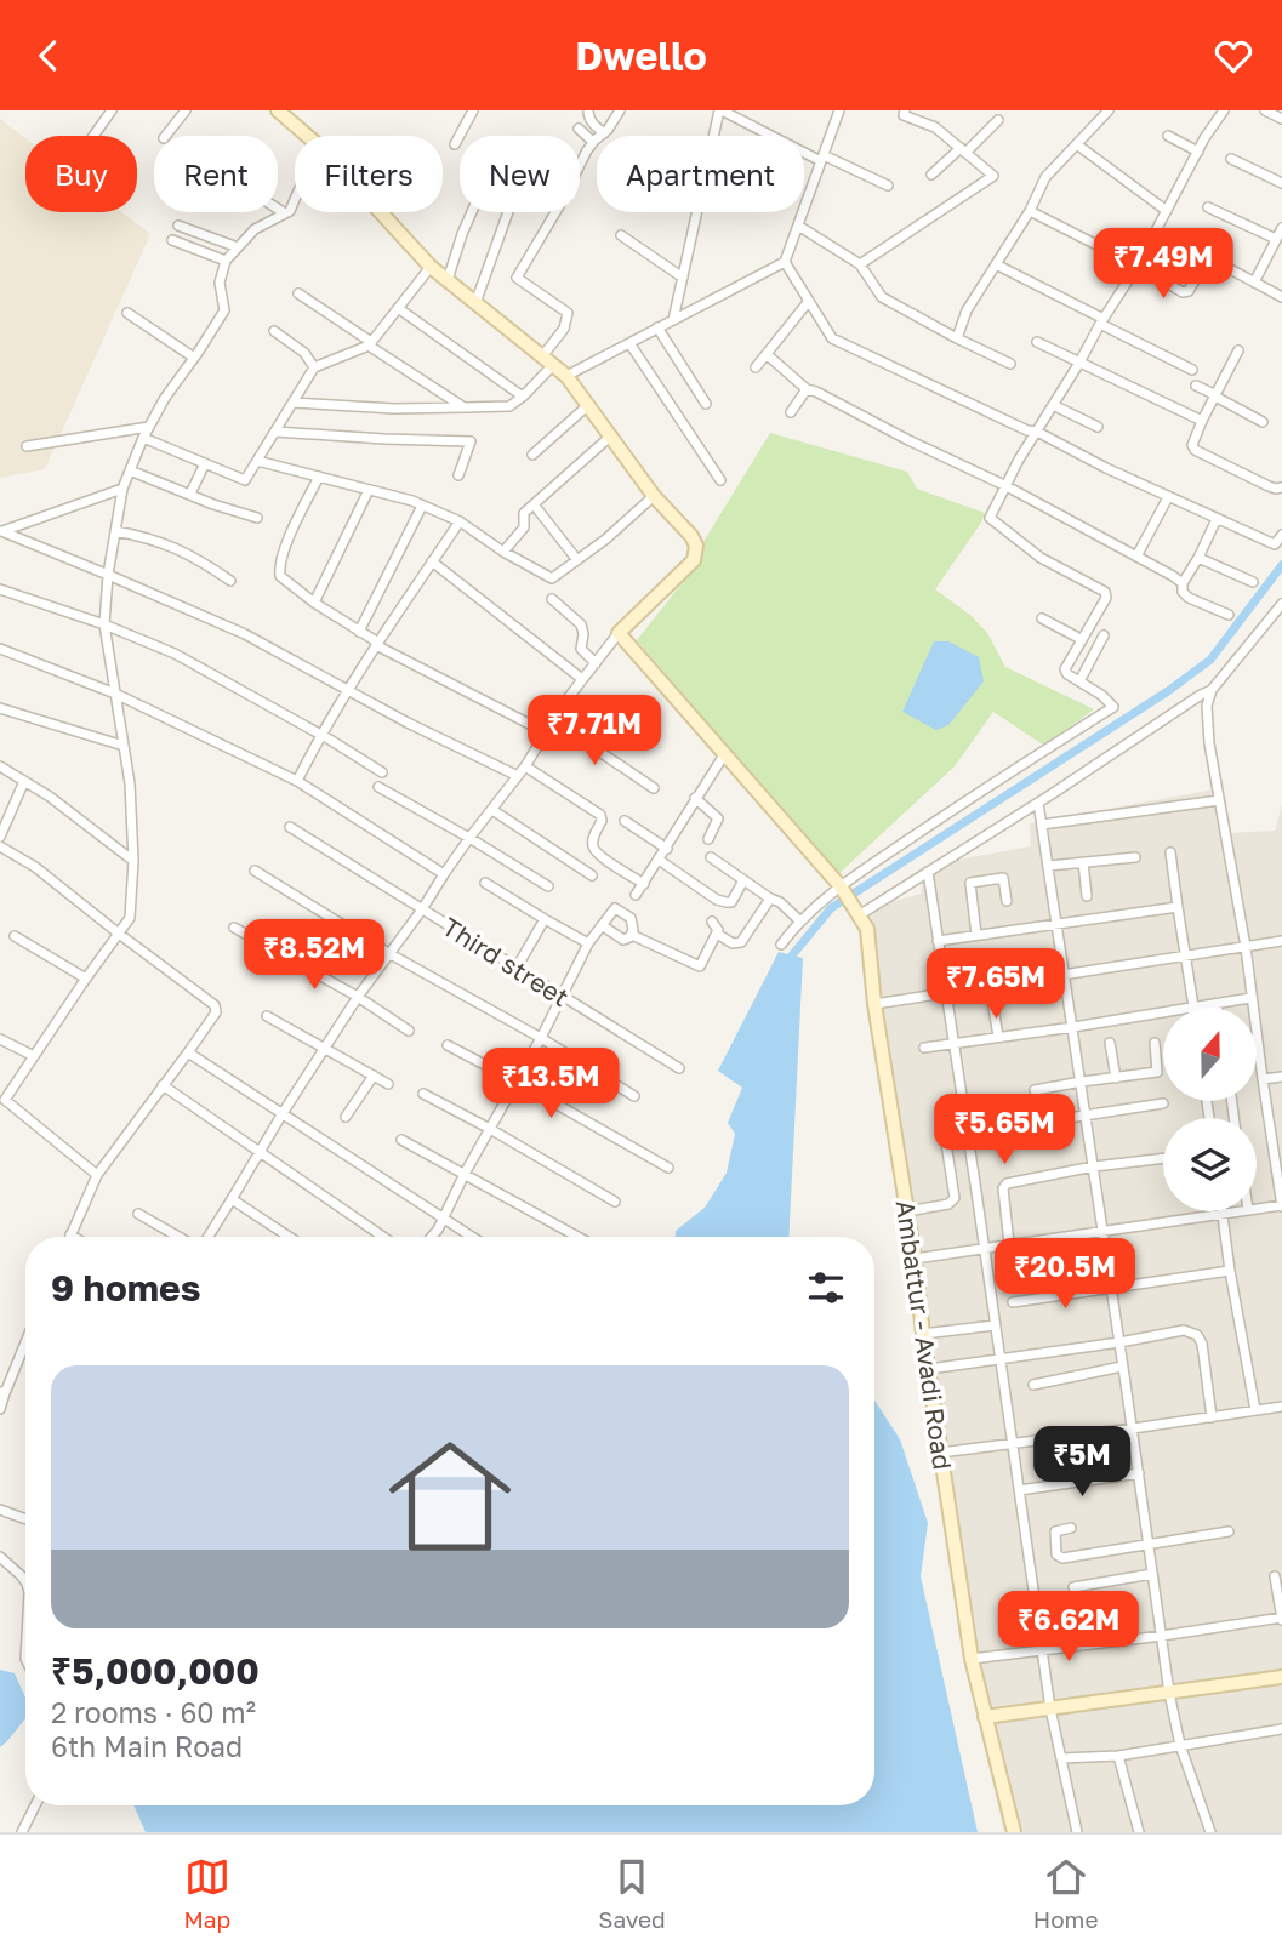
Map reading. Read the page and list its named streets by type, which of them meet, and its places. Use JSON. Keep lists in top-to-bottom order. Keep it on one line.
{"streets":{"street":["Third street","Ambattur - Avadi Road"]},"north":"top","page":{"header":"Dwello","chip":["Buy","Rent","Filters","New","Apartment"],"price":["₹7.49M","₹7.71M","₹8.52M","₹7.65M","₹13.5M","₹5.65M","₹20.5M","₹5M","₹6.62M"],"heading":"9 homes","list":[{"name":"₹5,000,000","note":"2 rooms · 60 m² · 6th Main Road"}],"tabs":["Map","Saved","Home"]}}
